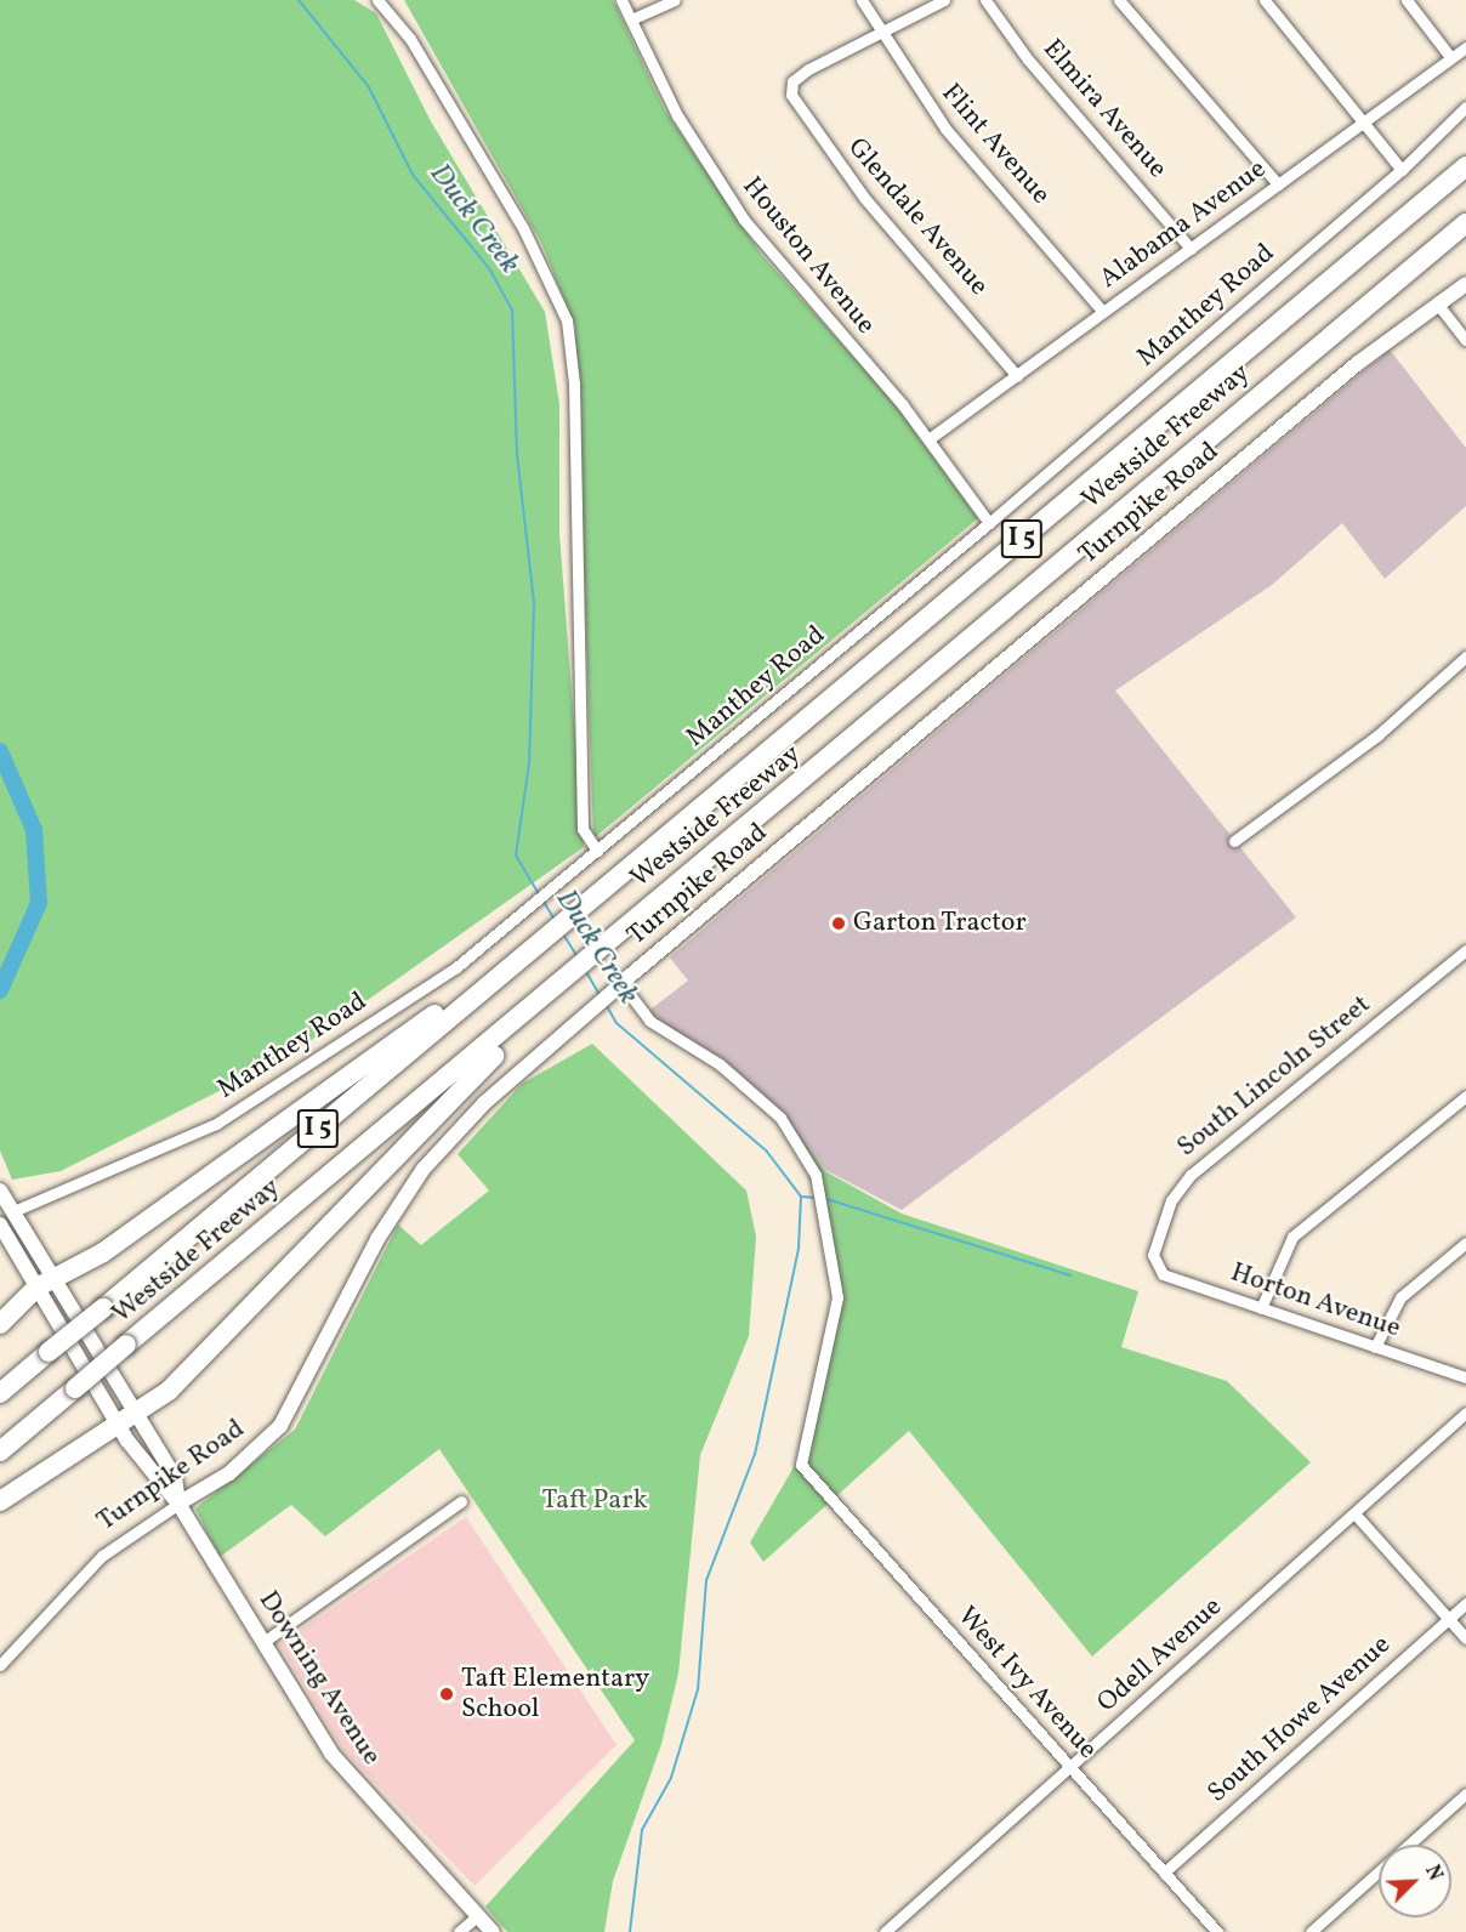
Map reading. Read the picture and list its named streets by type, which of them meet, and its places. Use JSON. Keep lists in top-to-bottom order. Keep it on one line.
{"streets":{"highway":["Westside Freeway","I 5"],"street":["Elmira Avenue","Flint Avenue","Glendale Avenue","Alabama Avenue","Houston Avenue","Manthey Road","Turnpike Road","South Lincoln Street","Horton Avenue","Odell Avenue","Downing Avenue","West Ivy Avenue","South Howe Avenue"]},"crossings":[["Elmira Avenue","Alabama Avenue"],["Flint Avenue","Glendale Avenue"],["Flint Avenue","Alabama Avenue"],["Glendale Avenue","Alabama Avenue"],["Alabama Avenue","Houston Avenue"],["Houston Avenue","Manthey Road"],["Manthey Road","Downing Avenue"],["Turnpike Road","Downing Avenue"],["Turnpike Road","West Ivy Avenue"],["South Lincoln Street","Horton Avenue"],["Odell Avenue","West Ivy Avenue"],["West Ivy Avenue","South Howe Avenue"]],"water":["Duck Creek"],"parks":["Taft Park"],"places":["Garton Tractor","Taft Elementary School"],"north":"top right"}
